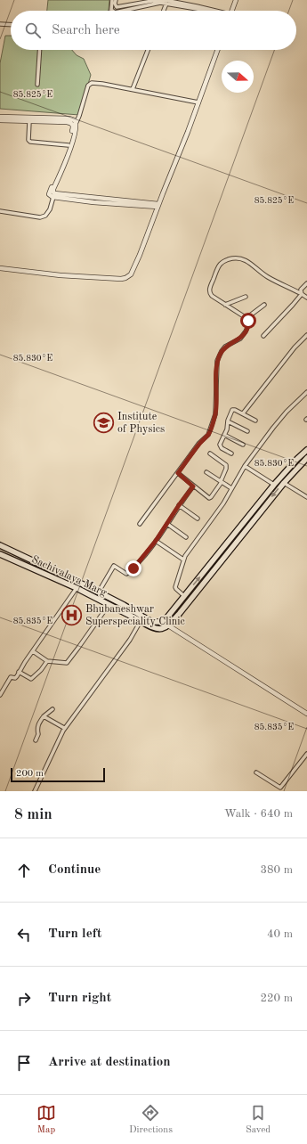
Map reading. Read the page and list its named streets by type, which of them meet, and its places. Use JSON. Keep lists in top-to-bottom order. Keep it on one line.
{"streets":{"main road":["Sachivalaya Marg"]},"places":{"school or university":["Institute of Physics"],"hospital":["Bhubaneshwar Superspeciality Clinic"]},"scale_bar":"200 m","north":"right","page":{"search":"Search here","scale":"200 m","heading":["8 min","Walk · 640 m"],"list":[["Continue","380 m"],["Turn left","40 m"],["Turn right","220 m"],"Arrive at destination"],"nav":["Map","Directions","Saved"]},"coordinates":["85.825°E","85.830°E","85.835°E"]}
